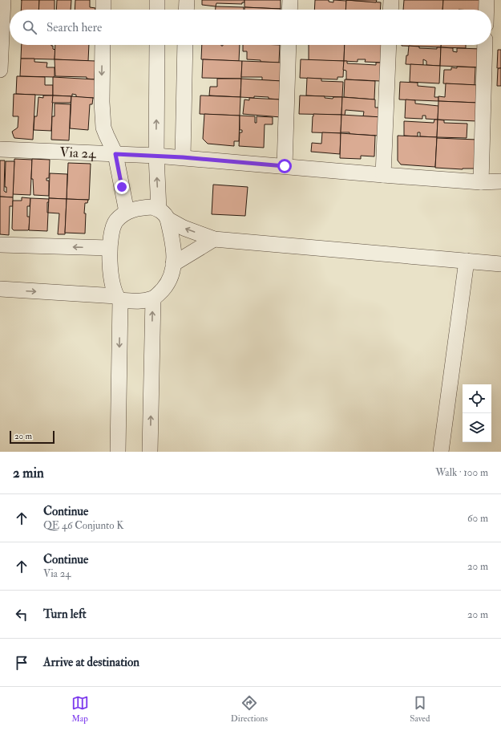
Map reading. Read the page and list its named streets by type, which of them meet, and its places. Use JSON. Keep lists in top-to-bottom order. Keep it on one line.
{"streets":{"street":["Via 24"]},"scale_bar":"20 m","page":{"search":"Search here","scale":"20 m","heading":["2 min","Walk · 100 m"],"list":[["Continue","QE 46 Conjunto K","60 m"],["Continue","Via 24","20 m"],["Turn left","20 m"],"Arrive at destination"],"nav":["Map","Directions","Saved"]}}
